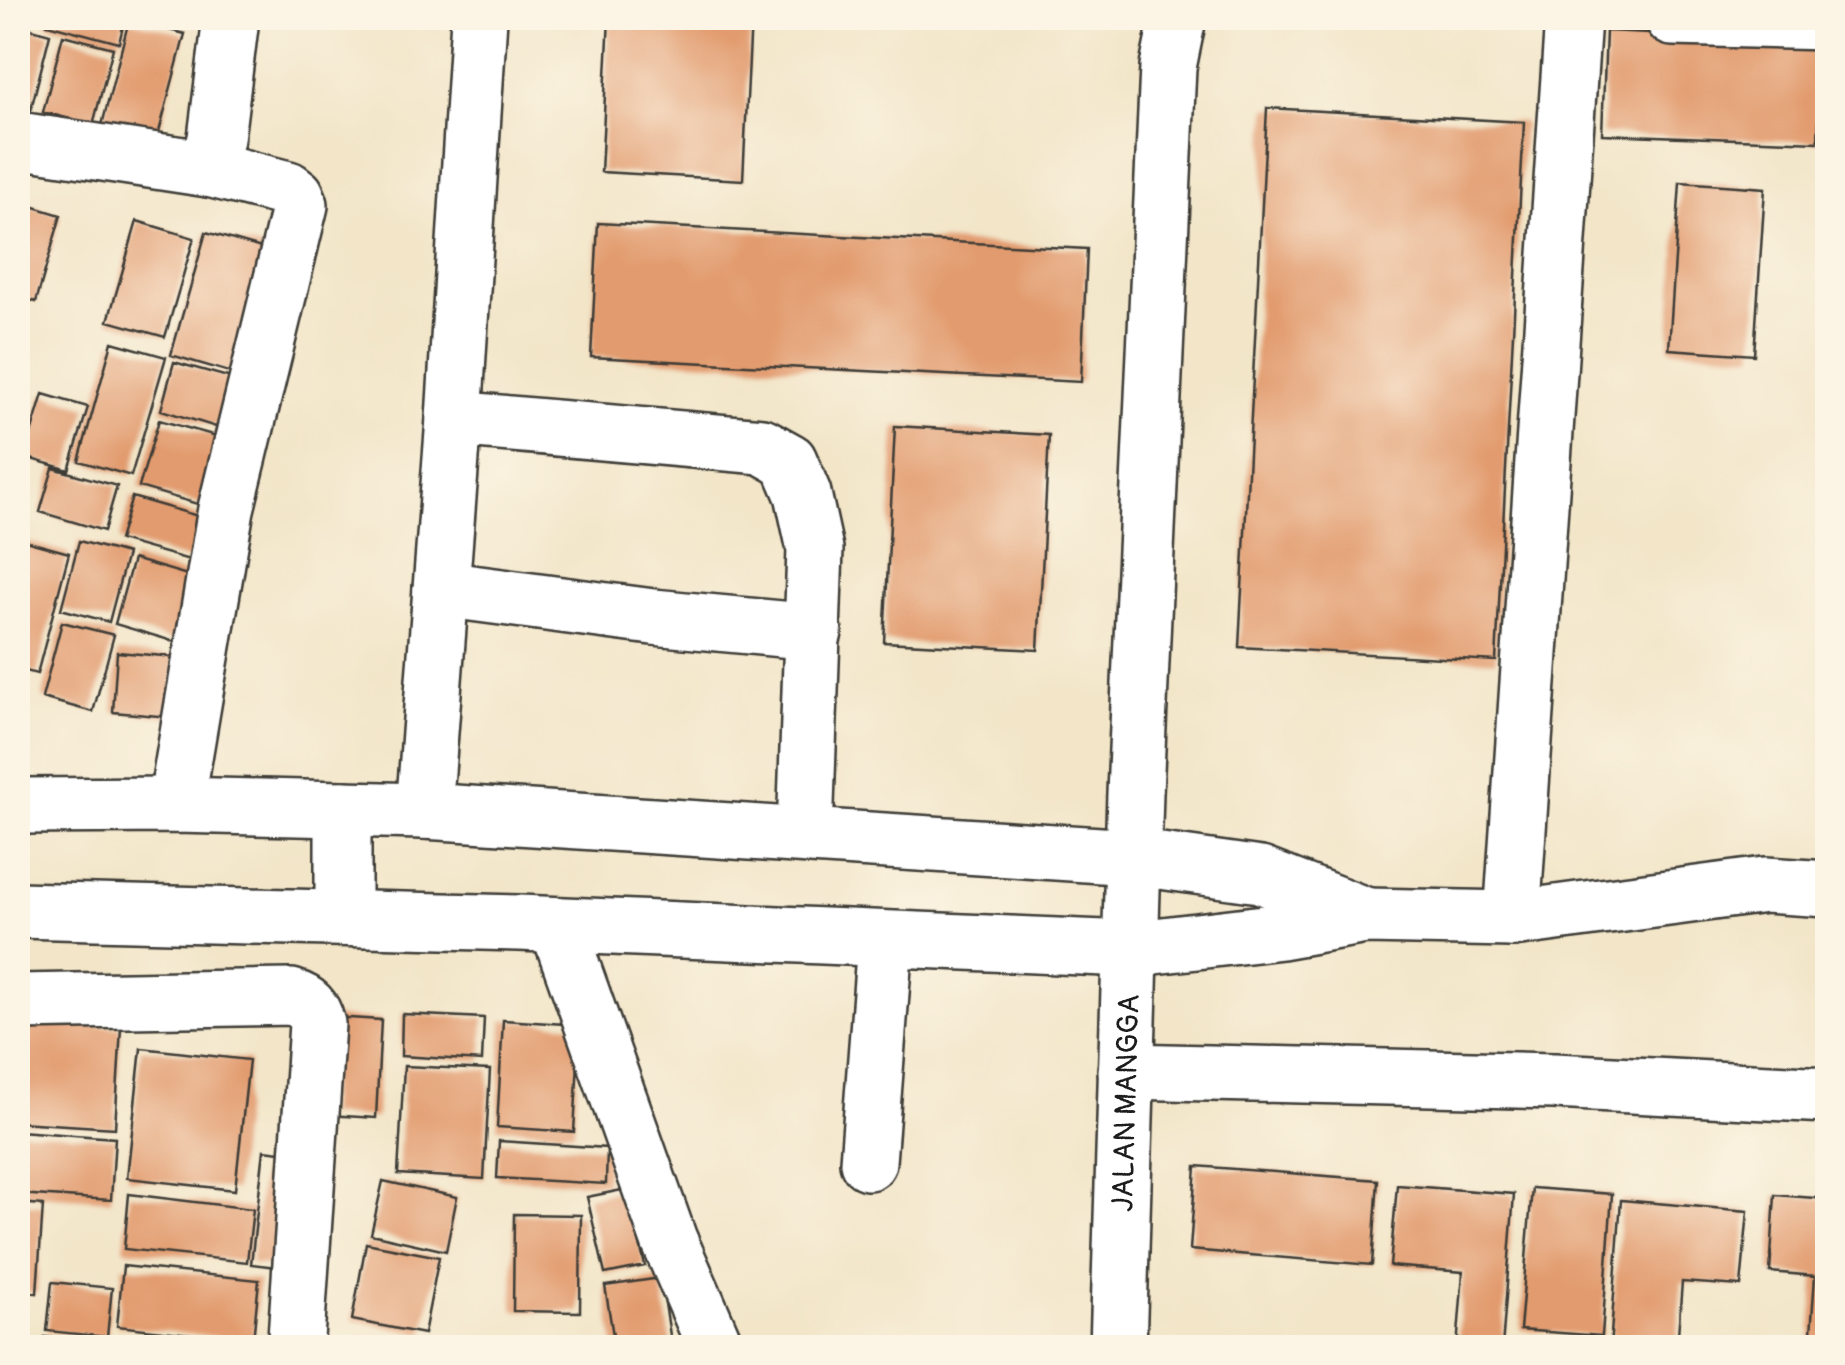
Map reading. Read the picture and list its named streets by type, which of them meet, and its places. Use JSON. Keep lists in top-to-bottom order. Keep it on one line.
{"streets":{"street":["JALAN MANGGA"]}}
